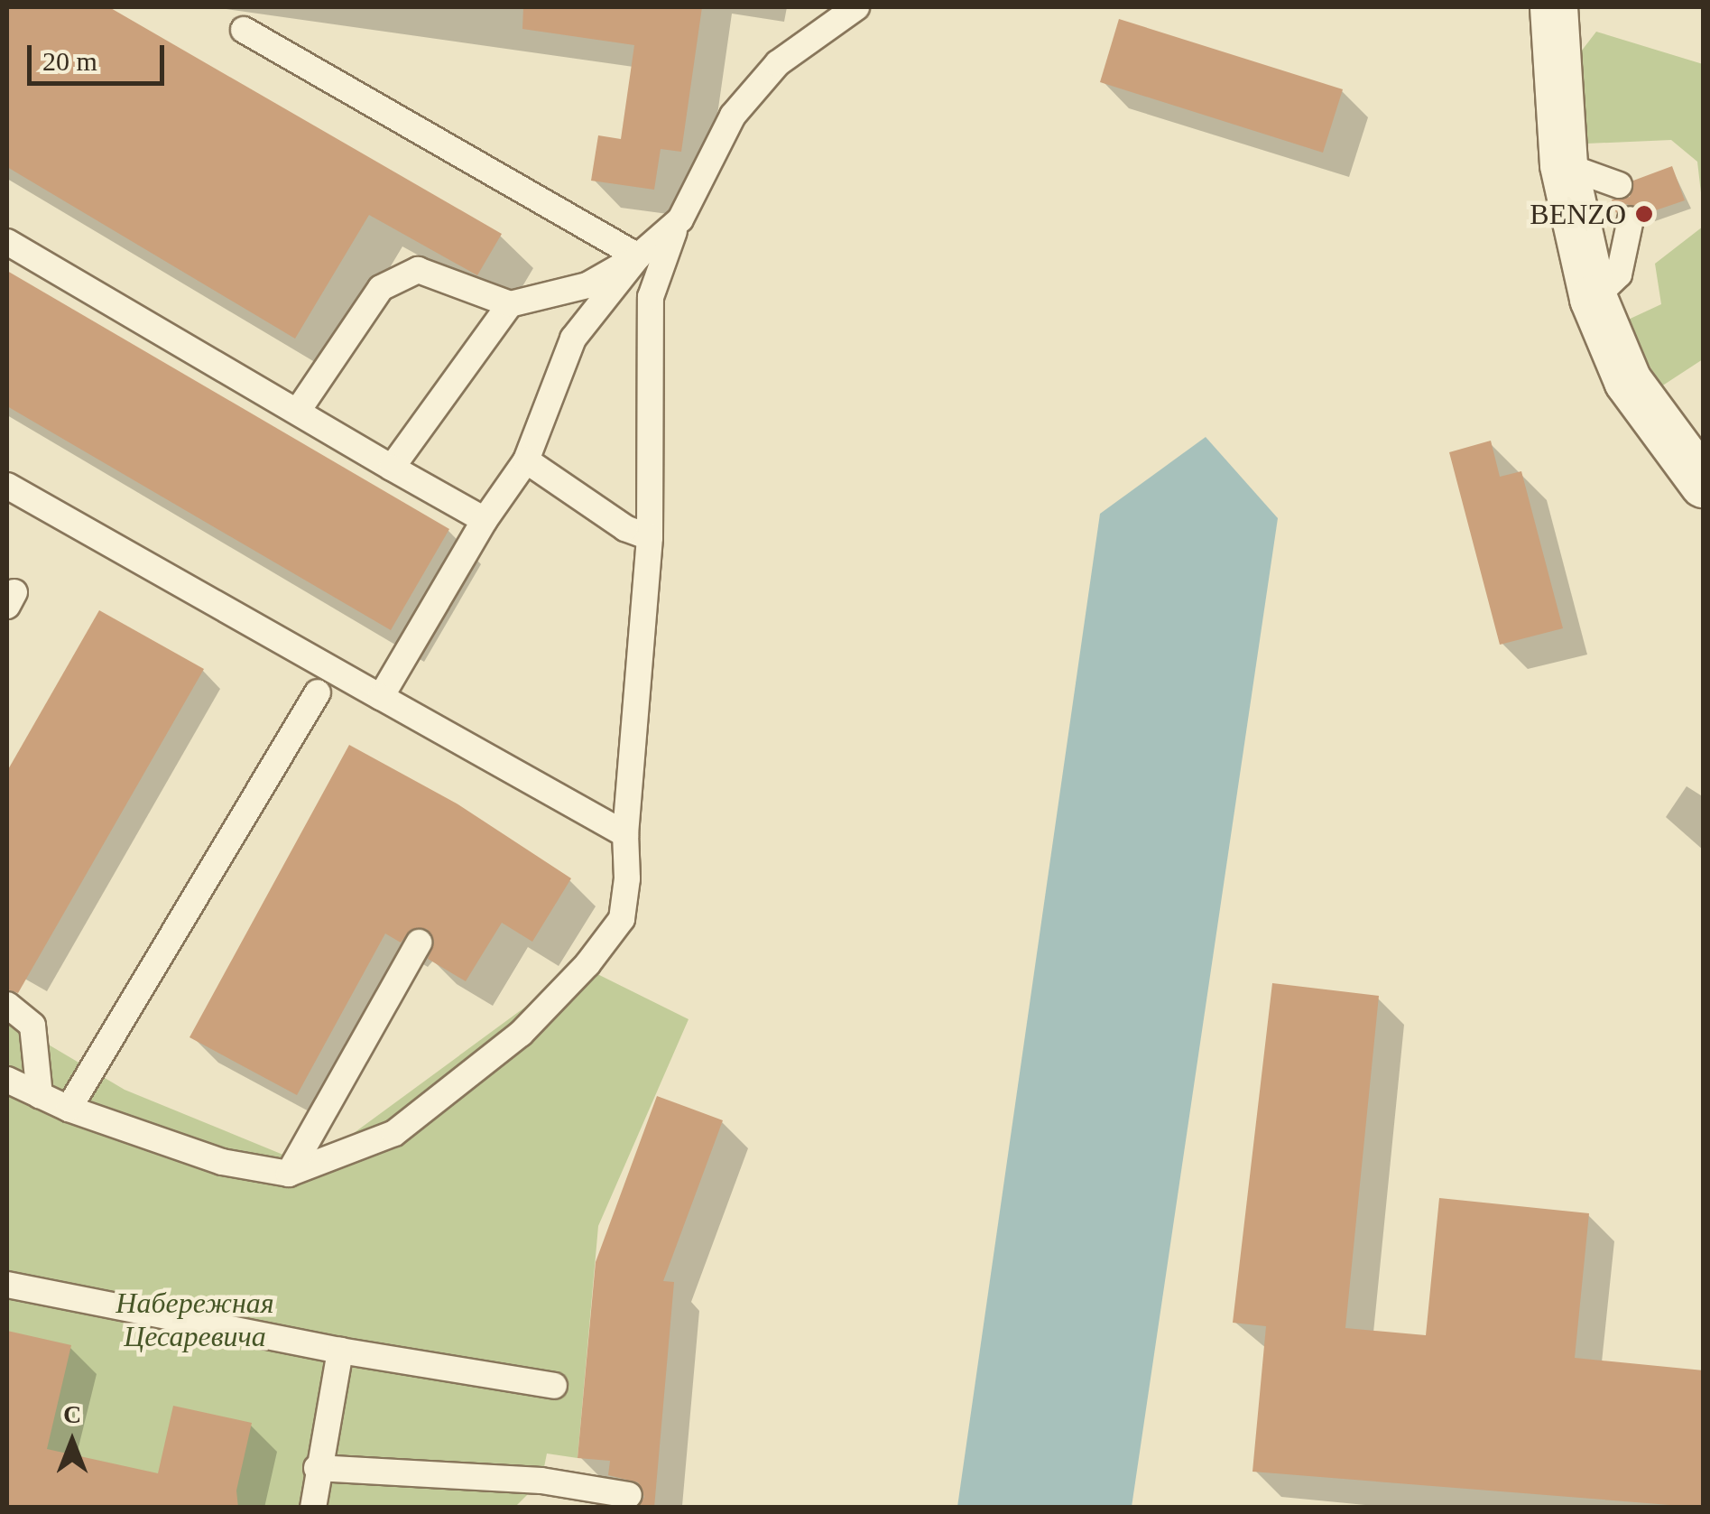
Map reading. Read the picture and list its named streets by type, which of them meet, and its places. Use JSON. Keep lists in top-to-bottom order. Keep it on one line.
{"parks":["Набережная Цесаревича"],"places":["BENZO"],"scale_bar":"20 m","north":"top"}
